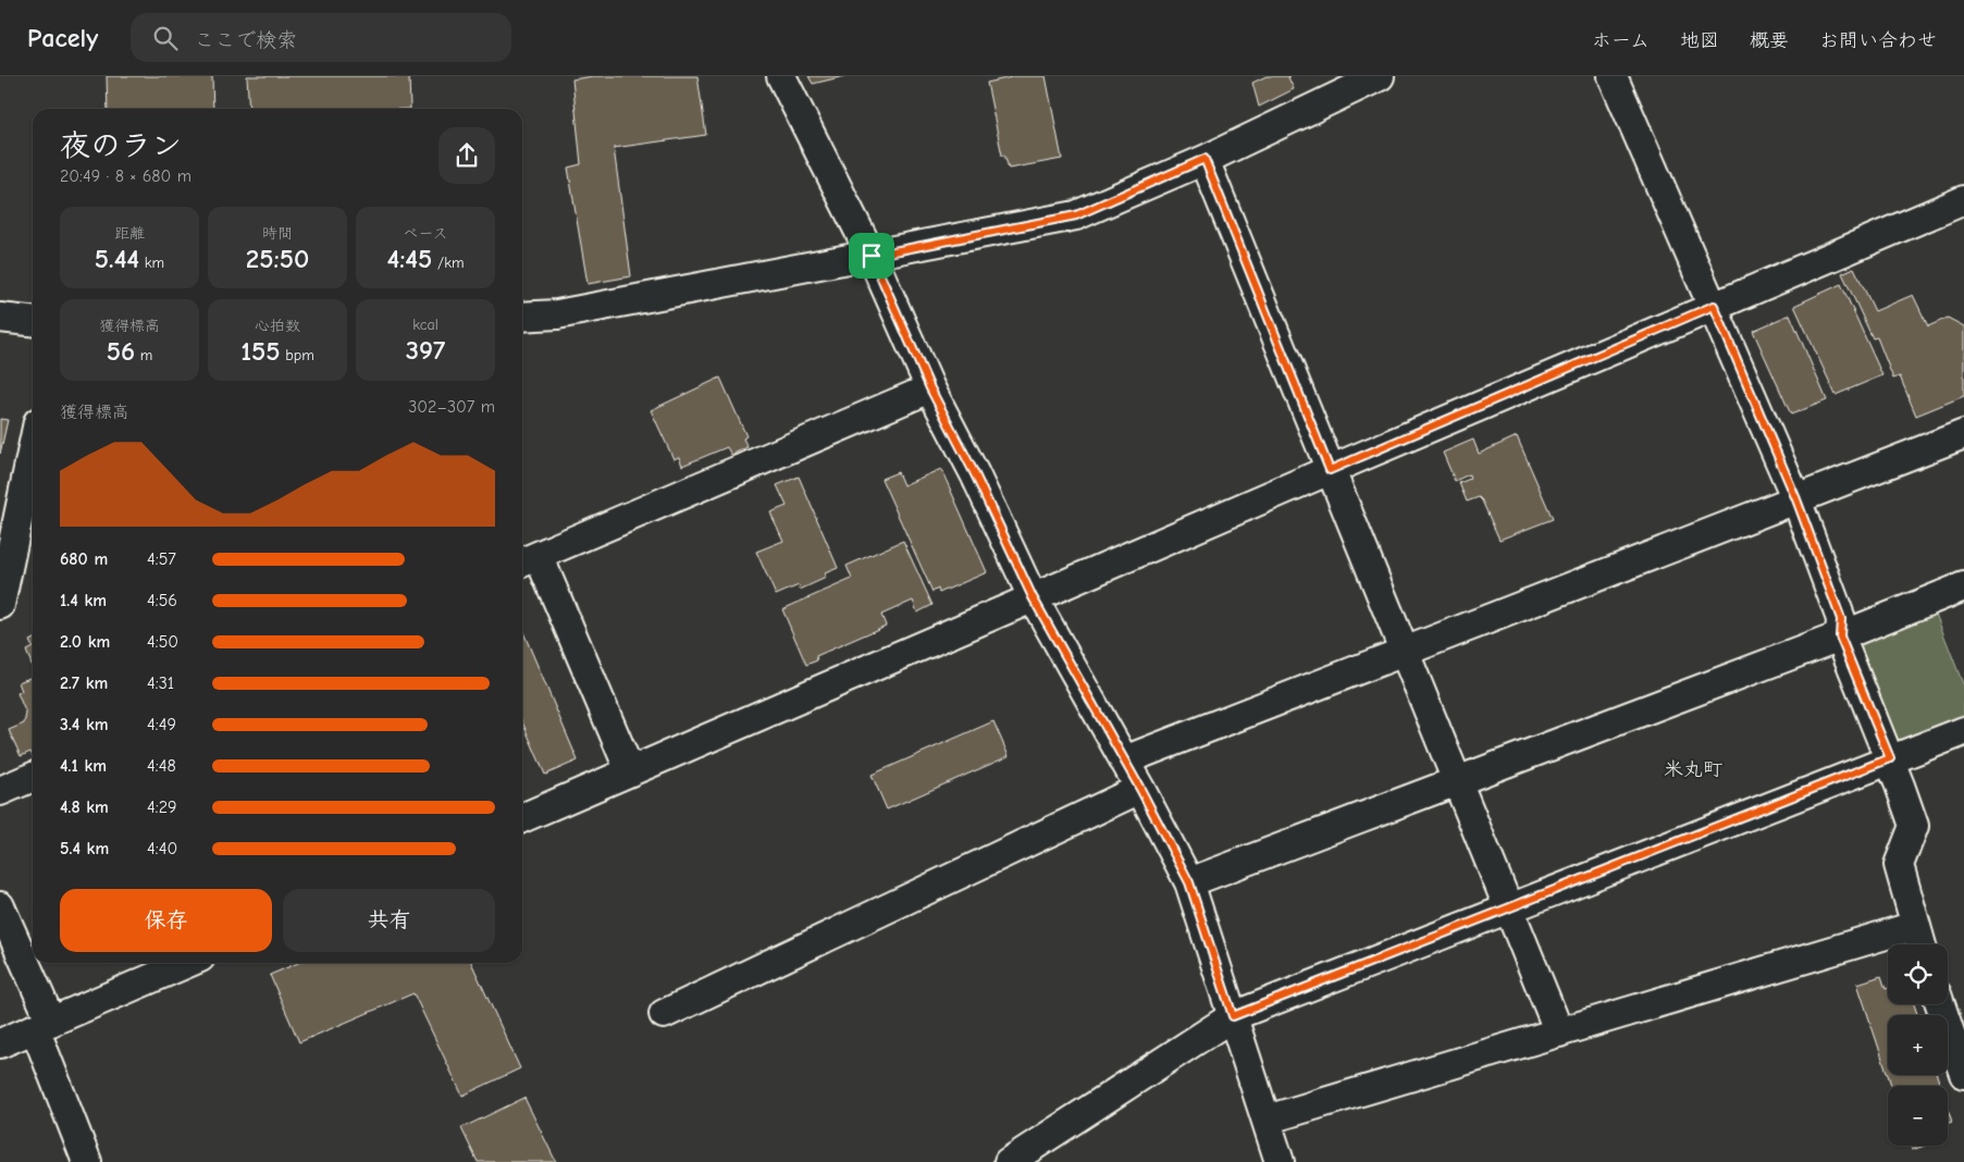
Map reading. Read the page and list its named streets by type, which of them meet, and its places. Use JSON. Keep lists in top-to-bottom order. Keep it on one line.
{"districts":["米丸町"],"page":{"header":"Pacely","search":"ここで検索","nav":["ホーム","地図","概要","お問い合わせ"],"heading":["夜のラン","20:49 · 8 × 680 m"],"stats":[["距離","5.44 km"],["時間","25:50"],["ペース","4:45 /km"],["獲得標高","56 m"],["心拍数","155 bpm"],["kcal","397"]],"chart":["獲得標高","302–307 m"],"list":[{"name":"680 m","note":"4:57"},{"name":"1.4 km","note":"4:56"},{"name":"2.0 km","note":"4:50"},{"name":"2.7 km","note":"4:31"},{"name":"3.4 km","note":"4:49"},{"name":"4.1 km","note":"4:48"},{"name":"4.8 km","note":"4:29"},{"name":"5.4 km","note":"4:40"}],"buttons":["保存","共有"],"map_buttons":["+","−"]}}
